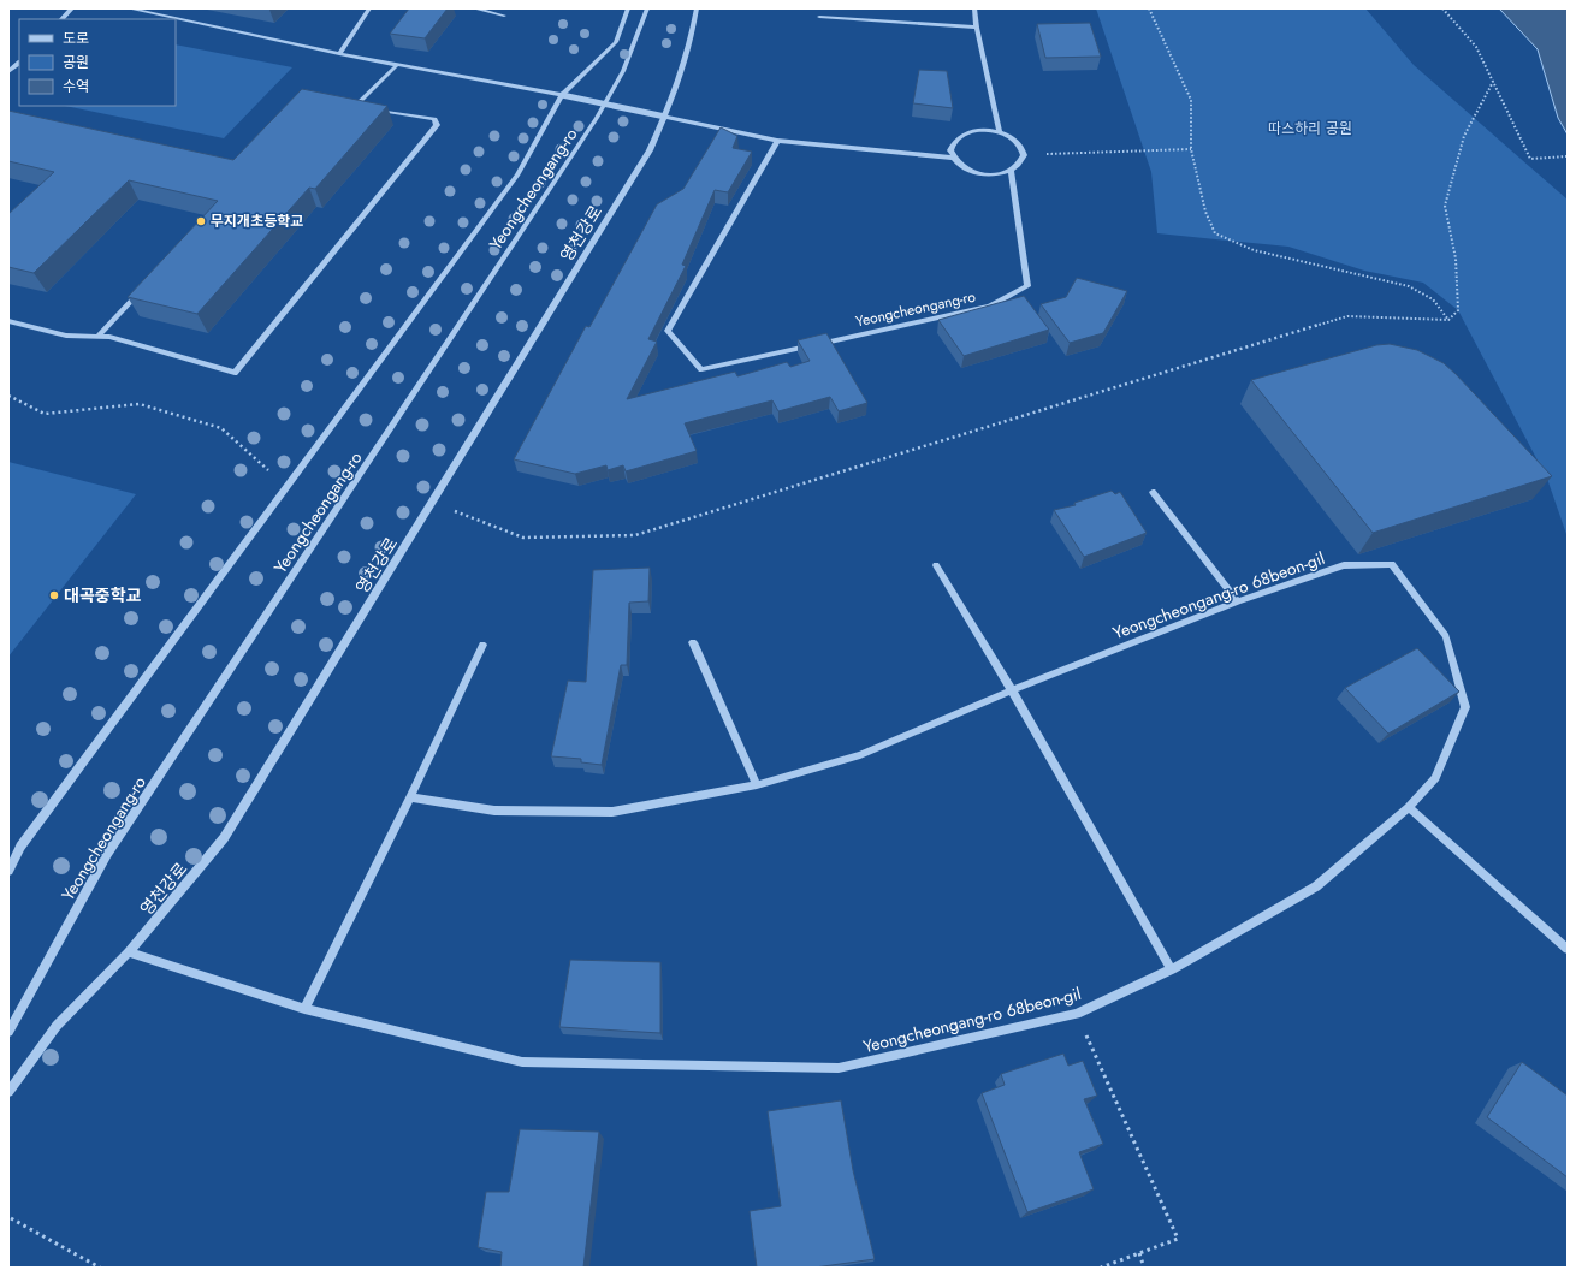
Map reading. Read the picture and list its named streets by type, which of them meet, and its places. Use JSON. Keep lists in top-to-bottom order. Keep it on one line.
{"streets":{"street":["Yeongcheongang-ro","영천강로","Yeongcheongang-ro 68beon-gil"]},"crossings":[["영천강로","Yeongcheongang-ro 68beon-gil"]],"parks":["따스하리 공원"],"places":["무지개초등학교","대곡중학교"],"legend":["도로","공원","수역"]}
